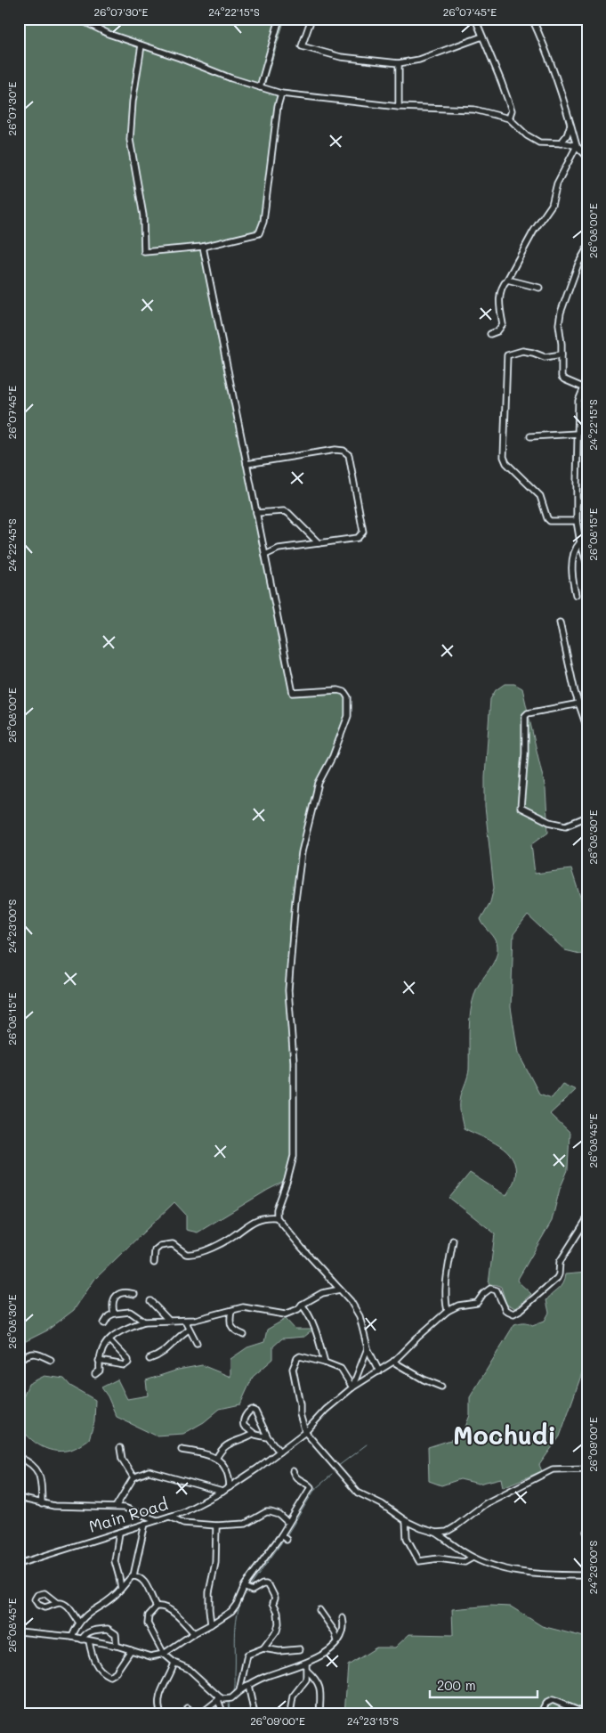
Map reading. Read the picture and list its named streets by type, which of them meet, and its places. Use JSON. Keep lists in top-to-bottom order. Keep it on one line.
{"streets":{"street":["Main Road"]},"districts":["Mochudi"],"scale_bar":"200 m","coordinates":["26°07'30\"E","24°22'15\"S","26°07'45\"E","26°08'00\"E","26°08'15\"E","24°22'45\"S","26°08'30\"E","24°23'00\"S","26°08'45\"E","26°09'00\"E","24°23'15\"S"]}
